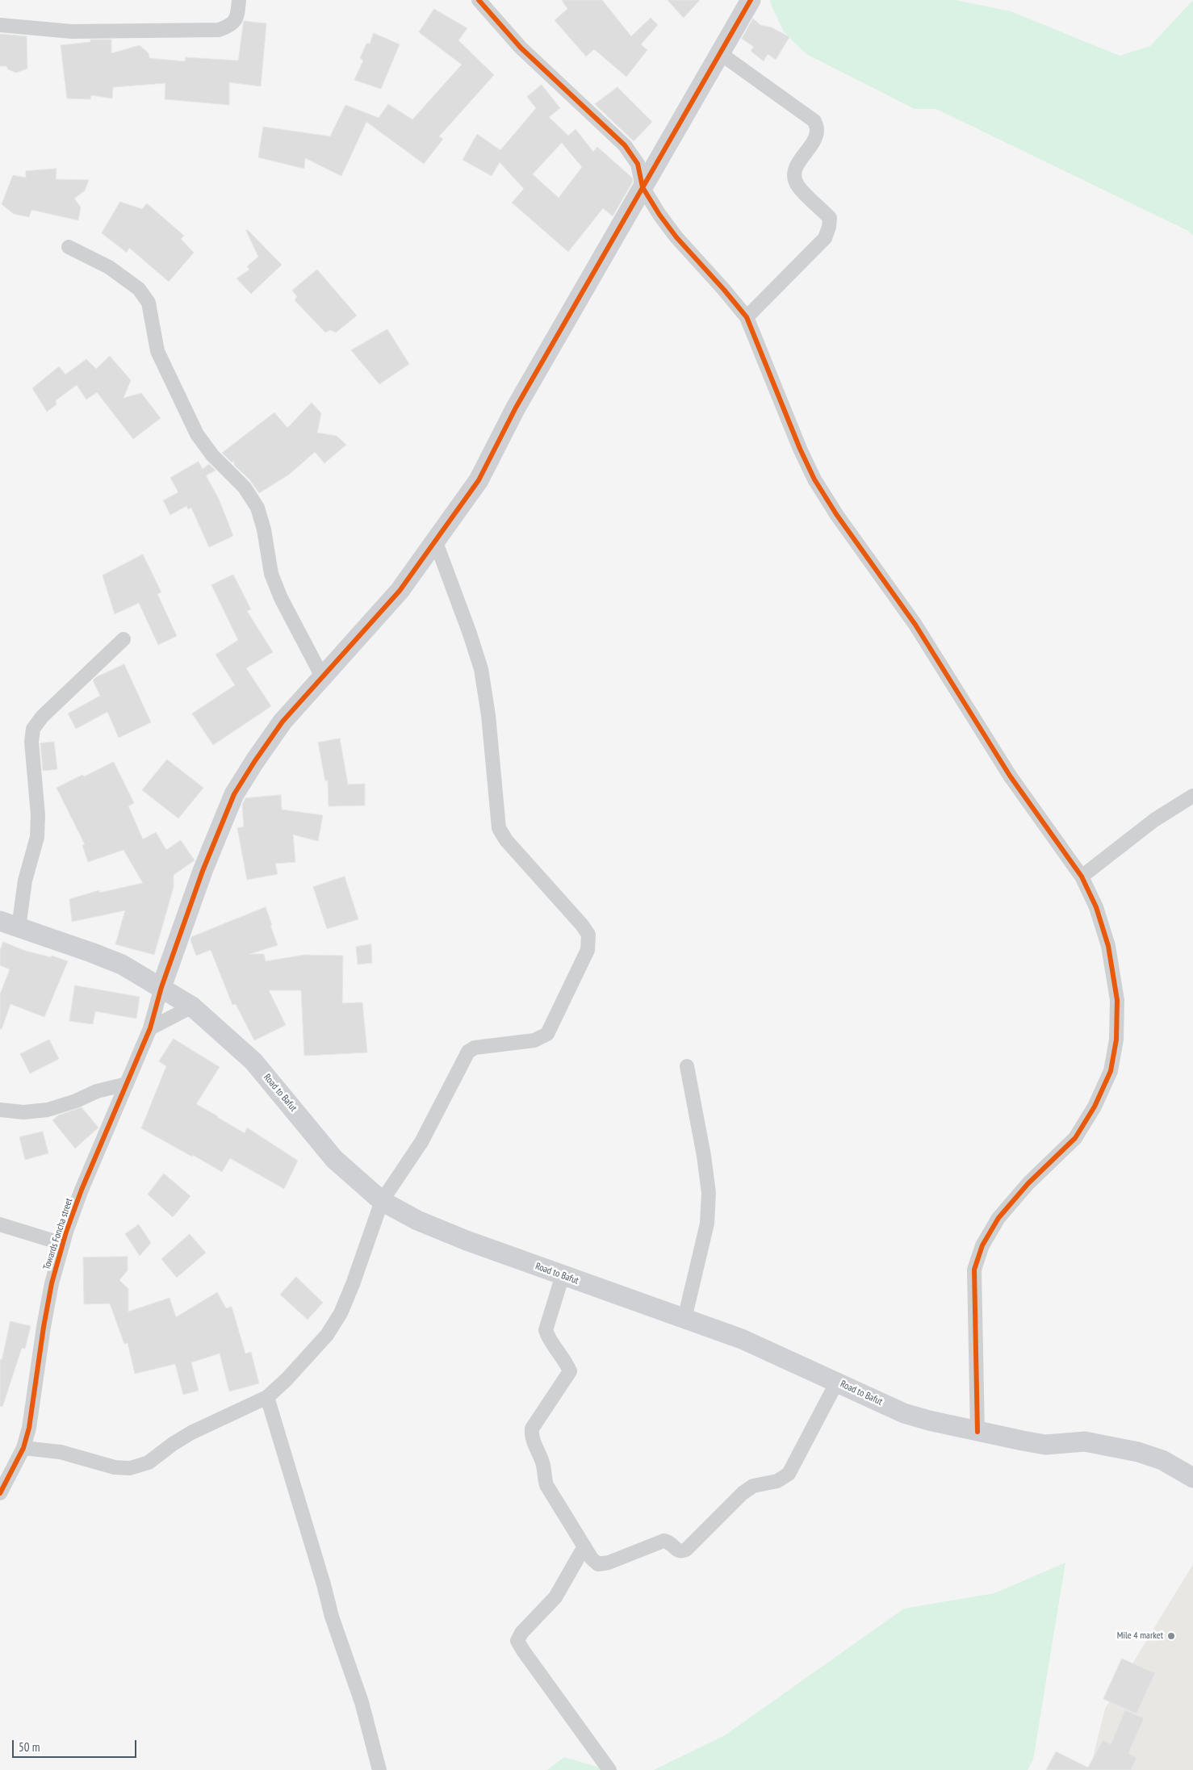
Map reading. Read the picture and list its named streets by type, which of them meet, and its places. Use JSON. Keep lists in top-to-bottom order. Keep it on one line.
{"streets":{"street":["Road to Bafut","Towards Foncha street"]},"crossings":[["Road to Bafut","Towards Foncha street"]],"places":["Mile 4 market"],"scale_bar":"50 m"}
